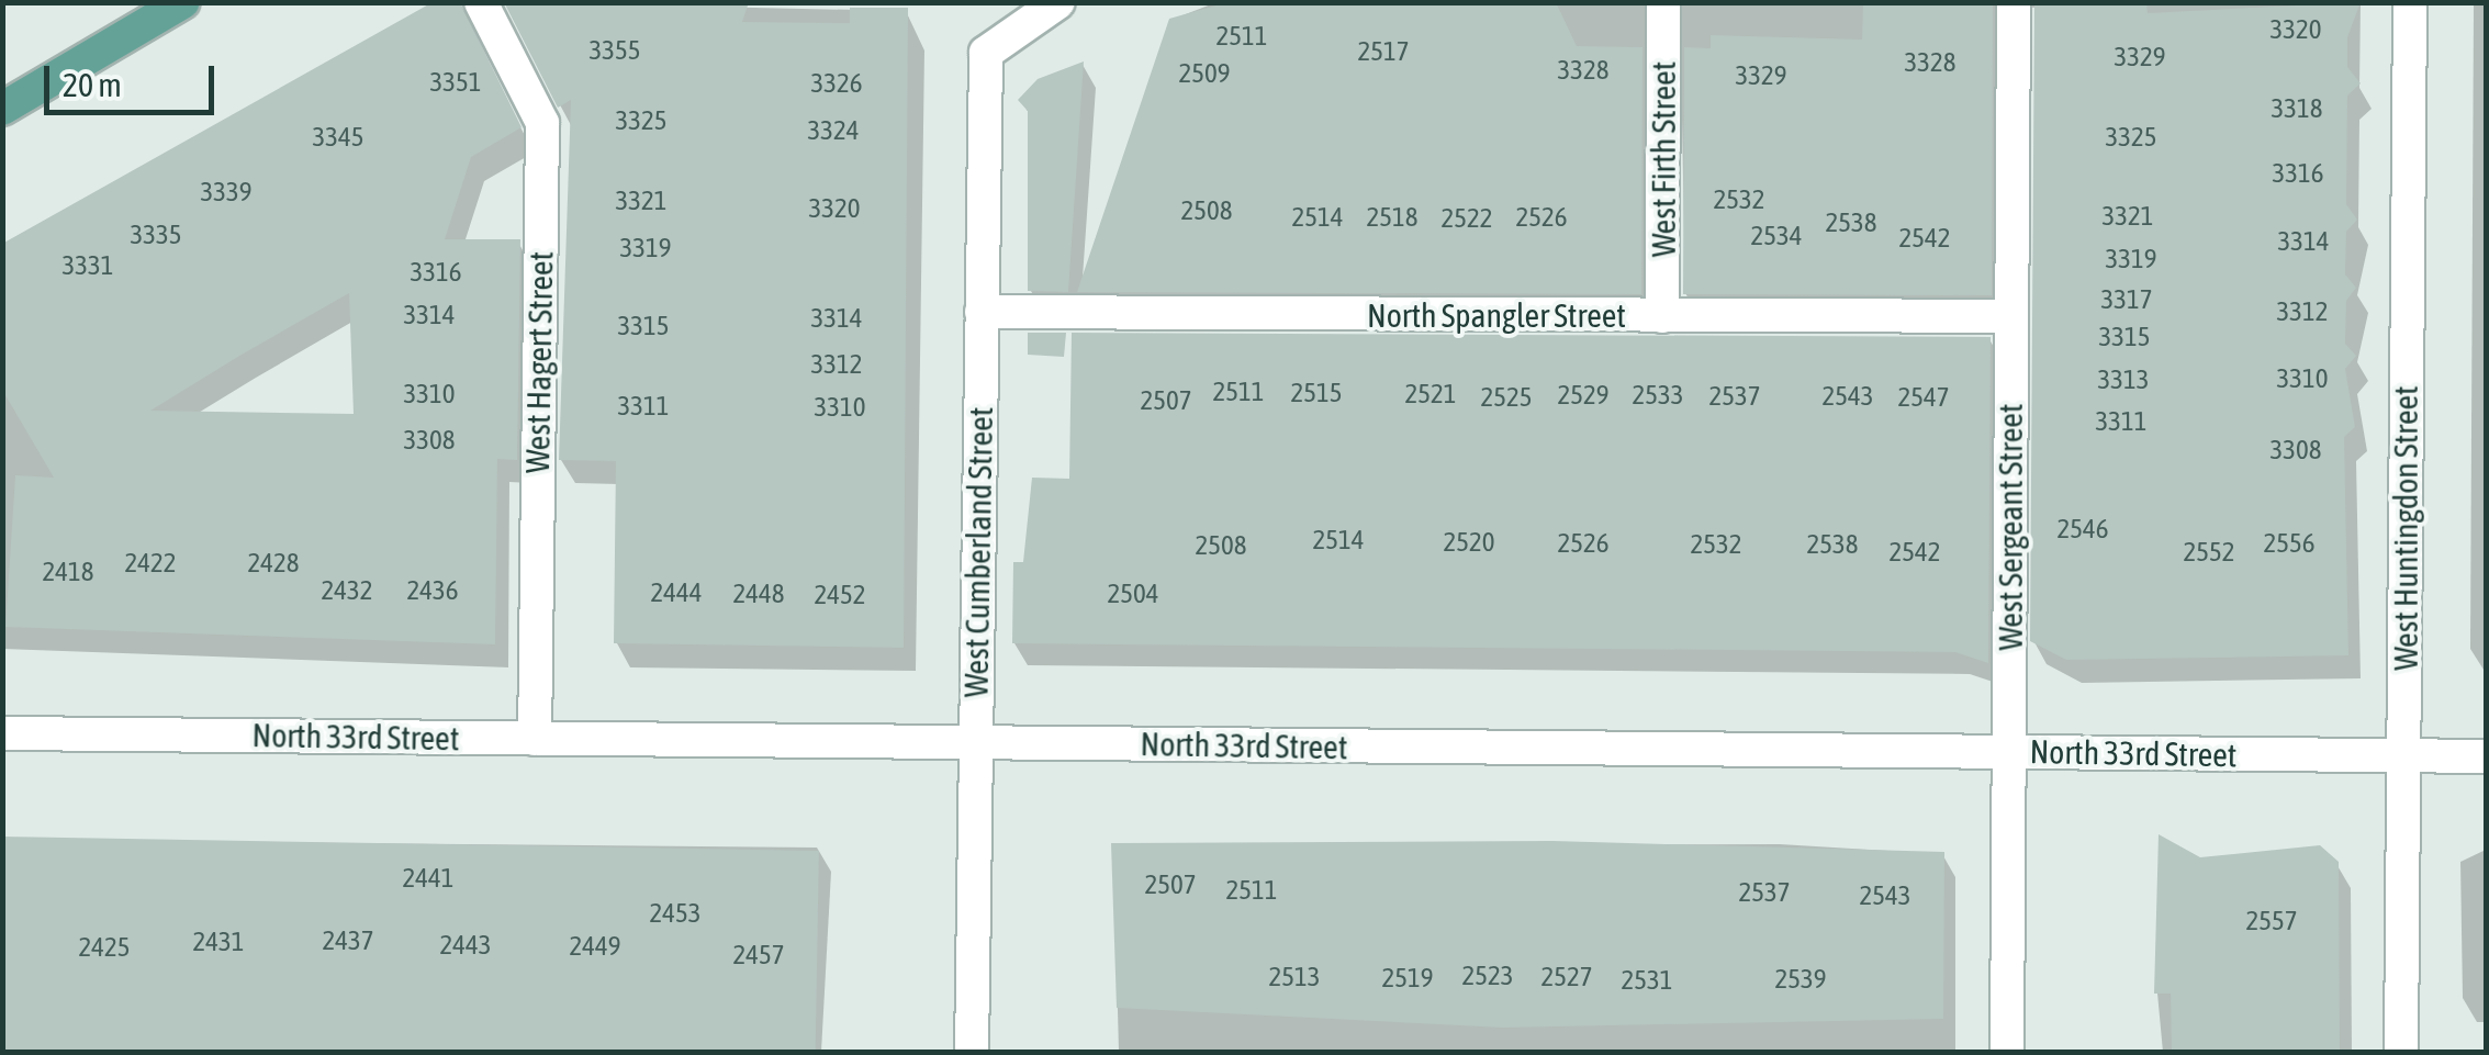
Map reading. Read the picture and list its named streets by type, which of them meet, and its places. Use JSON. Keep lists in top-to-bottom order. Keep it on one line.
{"streets":{"street":["West Firth Street","North Spangler Street","West Hagert Street","West Sergeant Street","West Huntingdon Street","West Cumberland Street","North 33rd Street"]},"crossings":[["West Firth Street","North Spangler Street"],["North Spangler Street","West Sergeant Street"],["North Spangler Street","West Cumberland Street"],["West Hagert Street","North 33rd Street"],["West Sergeant Street","North 33rd Street"],["West Huntingdon Street","North 33rd Street"],["West Cumberland Street","North 33rd Street"]],"house_numbers":["3320","2511","3355","2517","3329","3328","3328","2509","3329","3351","3326","3318","3325","3324","3345","3325","3316","3339","2532","3321","3320","2508","3321","2514","2518","2526","2522","2538","3335","2534","2542","3314","3319","3319","3331","3316","3317","3312","3314","3314","3315","3315","3312","3310","3313","2511","2515","3310","2521","2529","2533","2537","2543","2525","2547","2507","3311","3310","3311","3308","3308","2546","2514","2520","2526","2556","2532","2538","2508","2542","2552","2422","2428","2418","2432","2436","2444","2448","2504","2452","2441","2507","2511","2537","2543","2453","2557","2437","2431","2443","2449","2425","2457","2523","2513","2527","2519","2539","2531"],"scale_bar":"20 m"}
